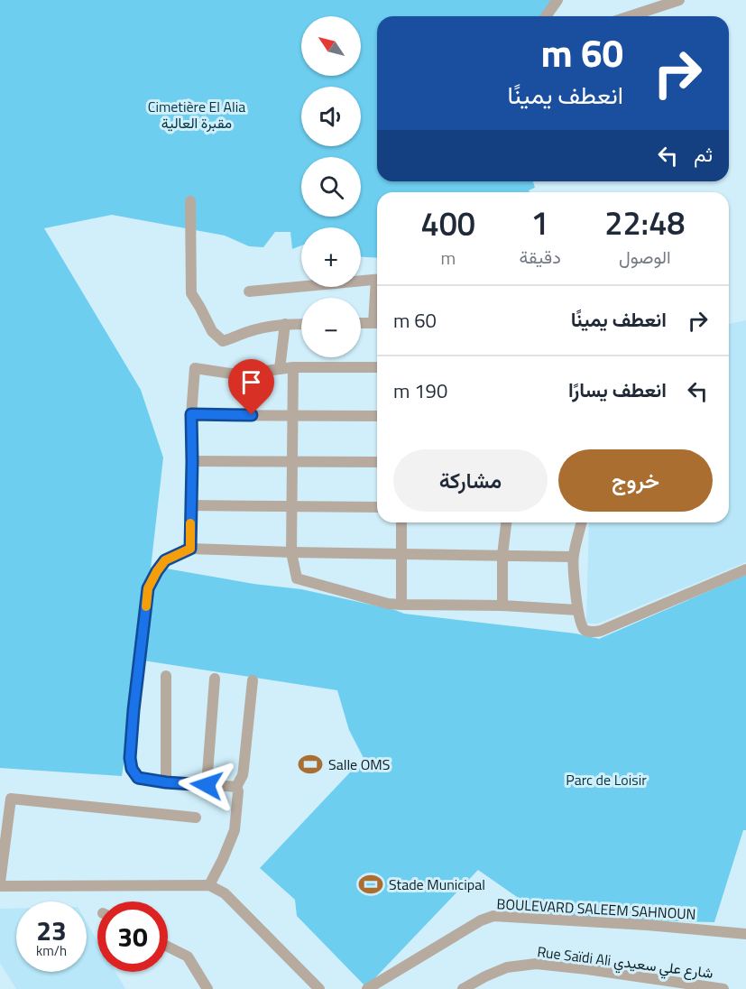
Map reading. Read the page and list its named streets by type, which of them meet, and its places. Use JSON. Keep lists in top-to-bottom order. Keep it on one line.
{"streets":{"street":["BOULEVARD SALEEM SAHNOUN","Rue Saïdi Ali شارع علي سعيدي"]},"parks":["Cimetière El Alia مقبرة العالية","Parc de Loisir"],"places":{"sports":["Salle OMS","Stade Municipal"]},"north":"top left","page":{"map_buttons":["+","−"],"turn":["60 m","انعطف يمينًا"],"then":"ثم","eta":["22:48","الوصول","1","دقيقة","400","m"],"list":[{"name":"انعطف يمينًا","value":"60 m"},{"name":"انعطف يسارًا","value":"190 m"}],"buttons":["خروج","مشاركة"],"speed":"23 km/h","limit":"30"}}
